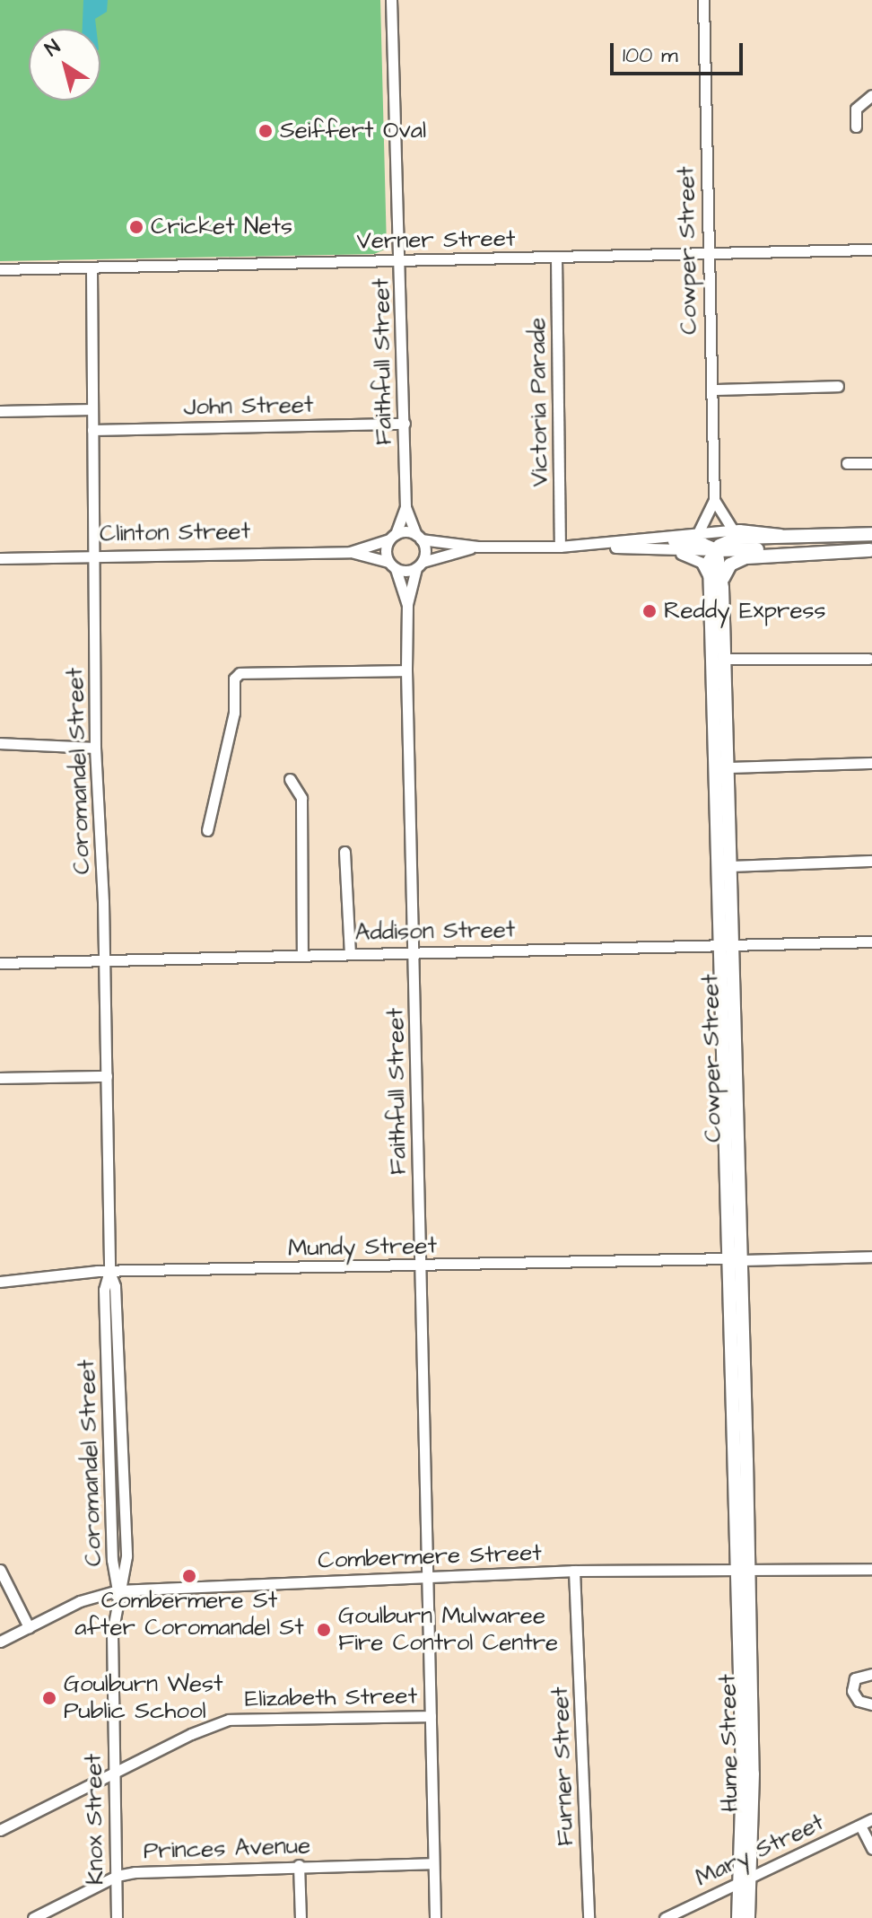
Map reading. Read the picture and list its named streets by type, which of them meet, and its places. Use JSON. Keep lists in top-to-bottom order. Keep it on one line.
{"streets":{"main road":["Cowper Street","Hume Street"],"street":["Verner Street","Faithfull Street","Victoria Parade","John Street","Clinton Street","Coromandel Street","Addison Street","Mundy Street","Combermere Street","Elizabeth Street","Furner Street","Knox Street","Princes Avenue","Mary Street"]},"crossings":[["Verner Street","Cowper Street"],["Verner Street","Faithfull Street"],["Verner Street","Victoria Parade"],["Verner Street","Coromandel Street"],["Cowper Street","Addison Street"],["Cowper Street","Mundy Street"],["Cowper Street","Combermere Street"],["Cowper Street","Hume Street"],["Faithfull Street","John Street"],["Faithfull Street","Clinton Street"],["Faithfull Street","Addison Street"],["Faithfull Street","Mundy Street"],["Faithfull Street","Combermere Street"],["Faithfull Street","Elizabeth Street"],["Faithfull Street","Princes Avenue"],["John Street","Coromandel Street"],["Clinton Street","Coromandel Street"],["Coromandel Street","Addison Street"],["Coromandel Street","Mundy Street"],["Coromandel Street","Combermere Street"],["Coromandel Street","Knox Street"],["Combermere Street","Hume Street"],["Combermere Street","Furner Street"],["Combermere Street","Knox Street"],["Elizabeth Street","Knox Street"],["Hume Street","Mary Street"],["Knox Street","Princes Avenue"]],"places":["Seiffert Oval","Cricket Nets","Reddy Express","Combermere St after Coromandel St","Goulburn Mulwaree Fire Control Centre","Goulburn West Public School"],"scale_bar":"100 m","north":"top left"}
